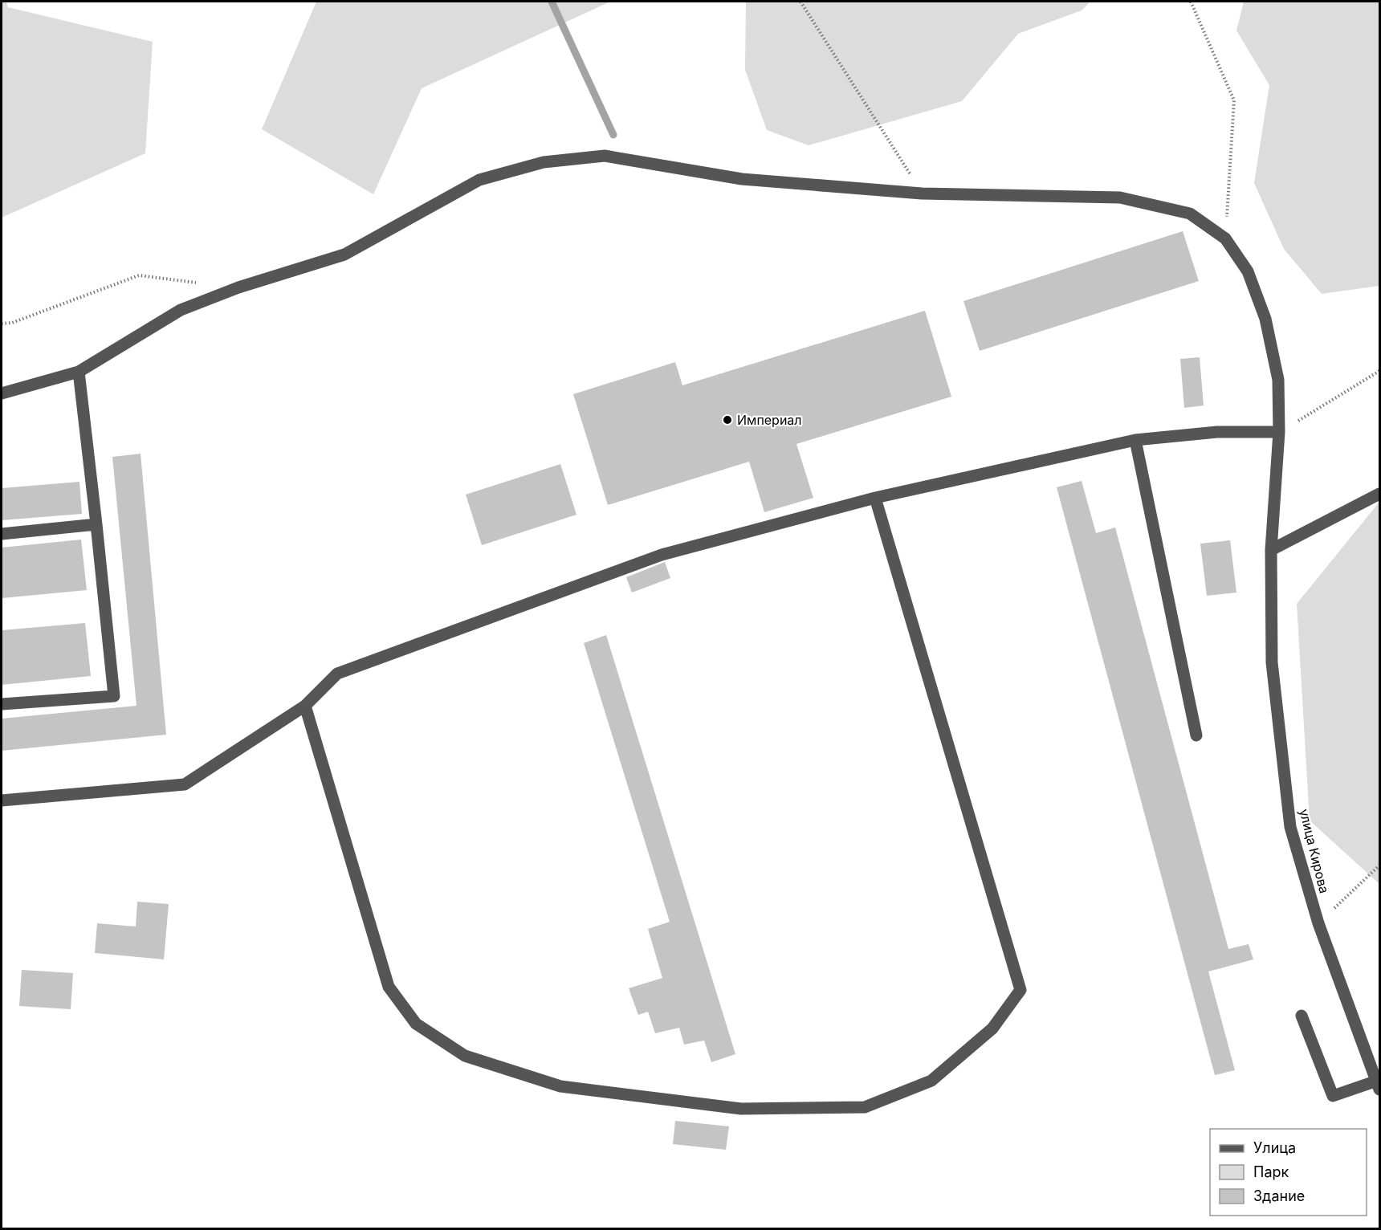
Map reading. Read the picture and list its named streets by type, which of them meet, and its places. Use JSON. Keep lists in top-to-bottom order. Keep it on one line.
{"streets":{"street":["улица Кирова"]},"places":["Империал"],"legend":["Улица","Парк","Здание"]}
